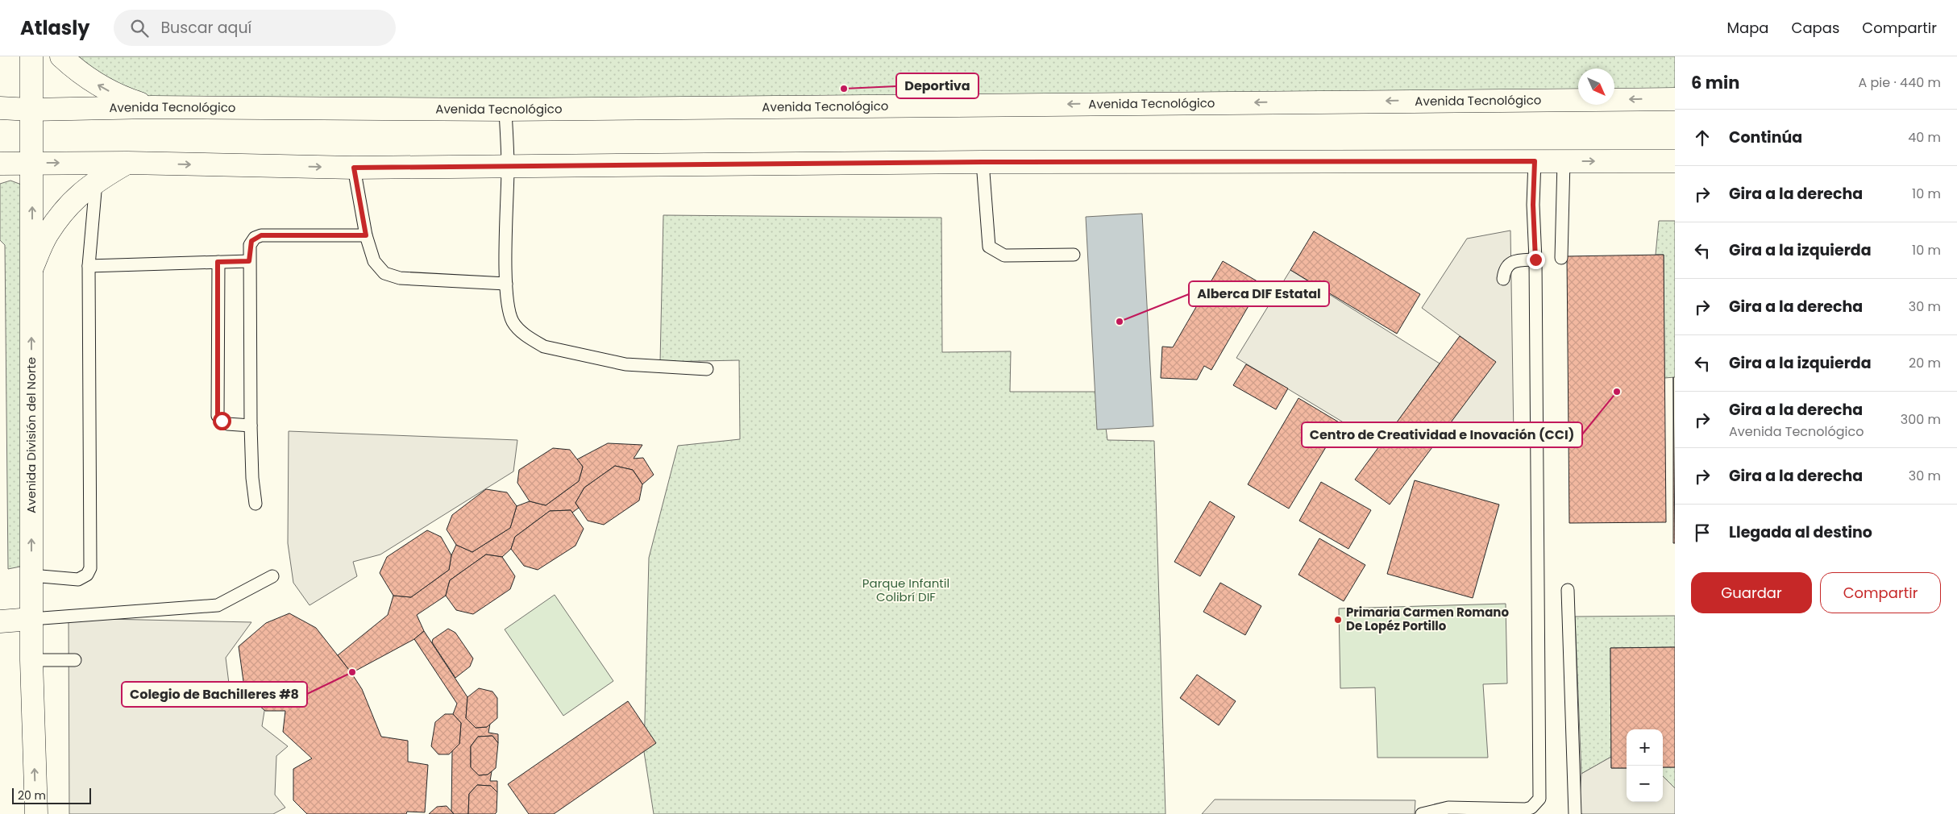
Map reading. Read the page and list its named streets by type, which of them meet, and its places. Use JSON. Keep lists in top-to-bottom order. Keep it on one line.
{"streets":{"main road":["Avenida Tecnológico","Avenida División del Norte"]},"crossings":[["Avenida Tecnológico","Avenida División del Norte"]],"one_way":["Avenida División del Norte"],"parks":["Parque Infantil Colibrí DIF"],"places":["Deportiva","Alberca DIF Estatal","Centro de Creatividad e Inovación (CCI)","Primaria Carmen Romano De Lopéz Portillo","Colegio de Bachilleres #8"],"scale_bar":"20 m","north":"bottom right","page":{"header":"Atlasly","search":"Buscar aquí","nav":["Mapa","Capas","Compartir"],"heading":["6 min","A pie · 440 m"],"list":[["Continúa","40 m"],["Gira a la derecha","10 m"],["Gira a la izquierda","10 m"],["Gira a la derecha","30 m"],["Gira a la izquierda","20 m"],["Gira a la derecha","Avenida Tecnológico","300 m"],["Gira a la derecha","30 m"],"Llegada al destino"],"buttons":["Guardar","Compartir"],"map_buttons":["+","−"],"scale":"20 m"}}
